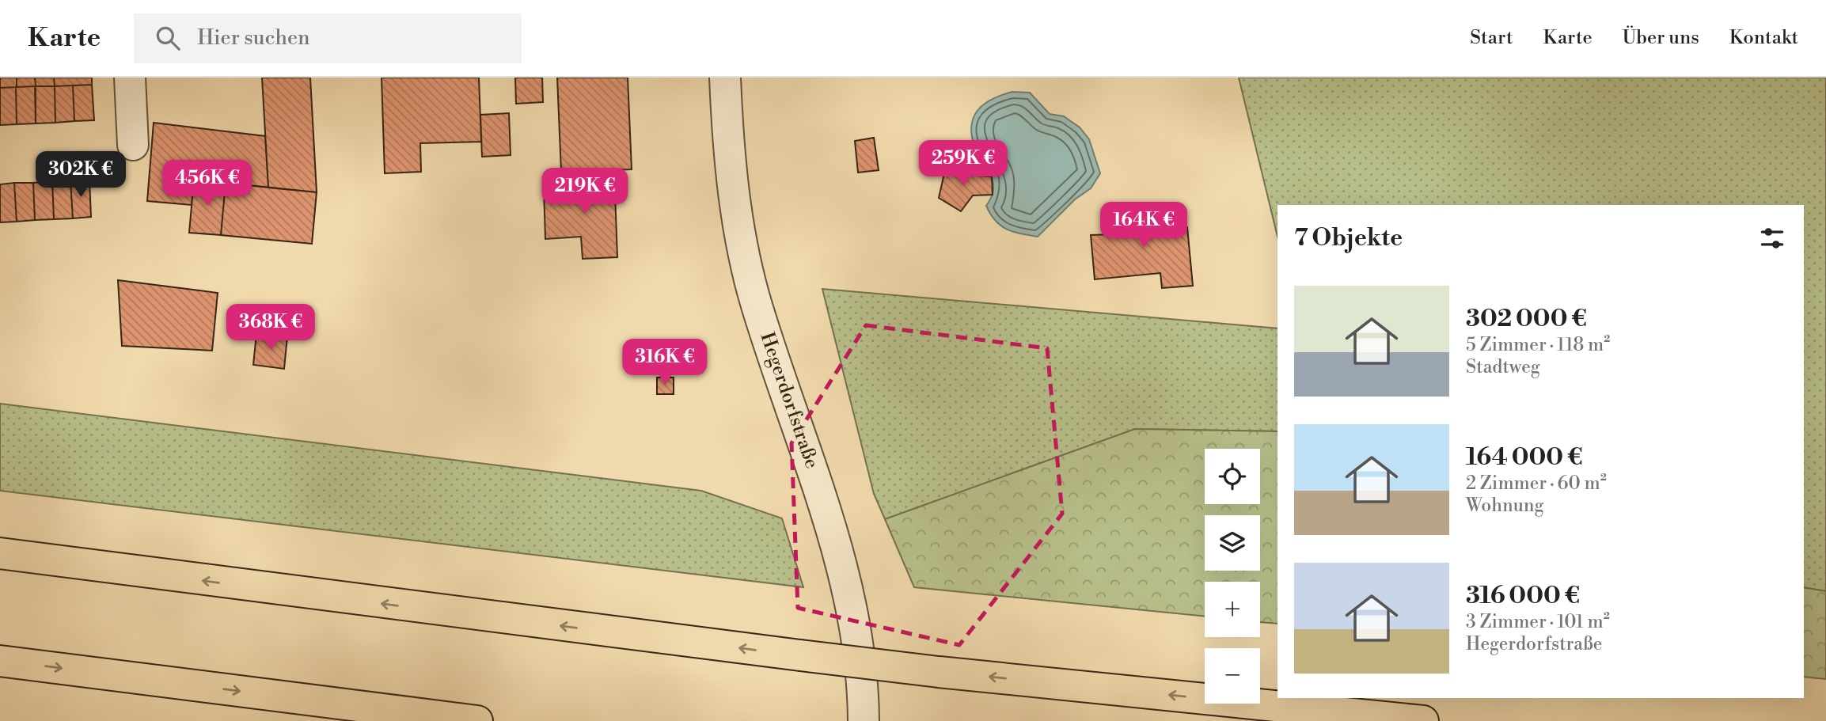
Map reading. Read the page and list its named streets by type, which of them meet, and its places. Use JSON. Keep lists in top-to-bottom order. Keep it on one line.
{"streets":{"street":["Hegerdorfstraße"]},"page":{"header":"Karte","search":"Hier suchen","nav":["Start","Karte","Über uns","Kontakt"],"price":["259K €","302K €","456K €","219K €","164K €","368K €","316K €"],"heading":"7 Objekte","list":[{"name":"302 000 €","note":"5 Zimmer · 118 m² · Stadtweg"},{"name":"164 000 €","note":"2 Zimmer · 60 m² · Wohnung"},{"name":"316 000 €","note":"3 Zimmer · 101 m² · Hegerdorfstraße"}],"map_buttons":["+","−"]}}
